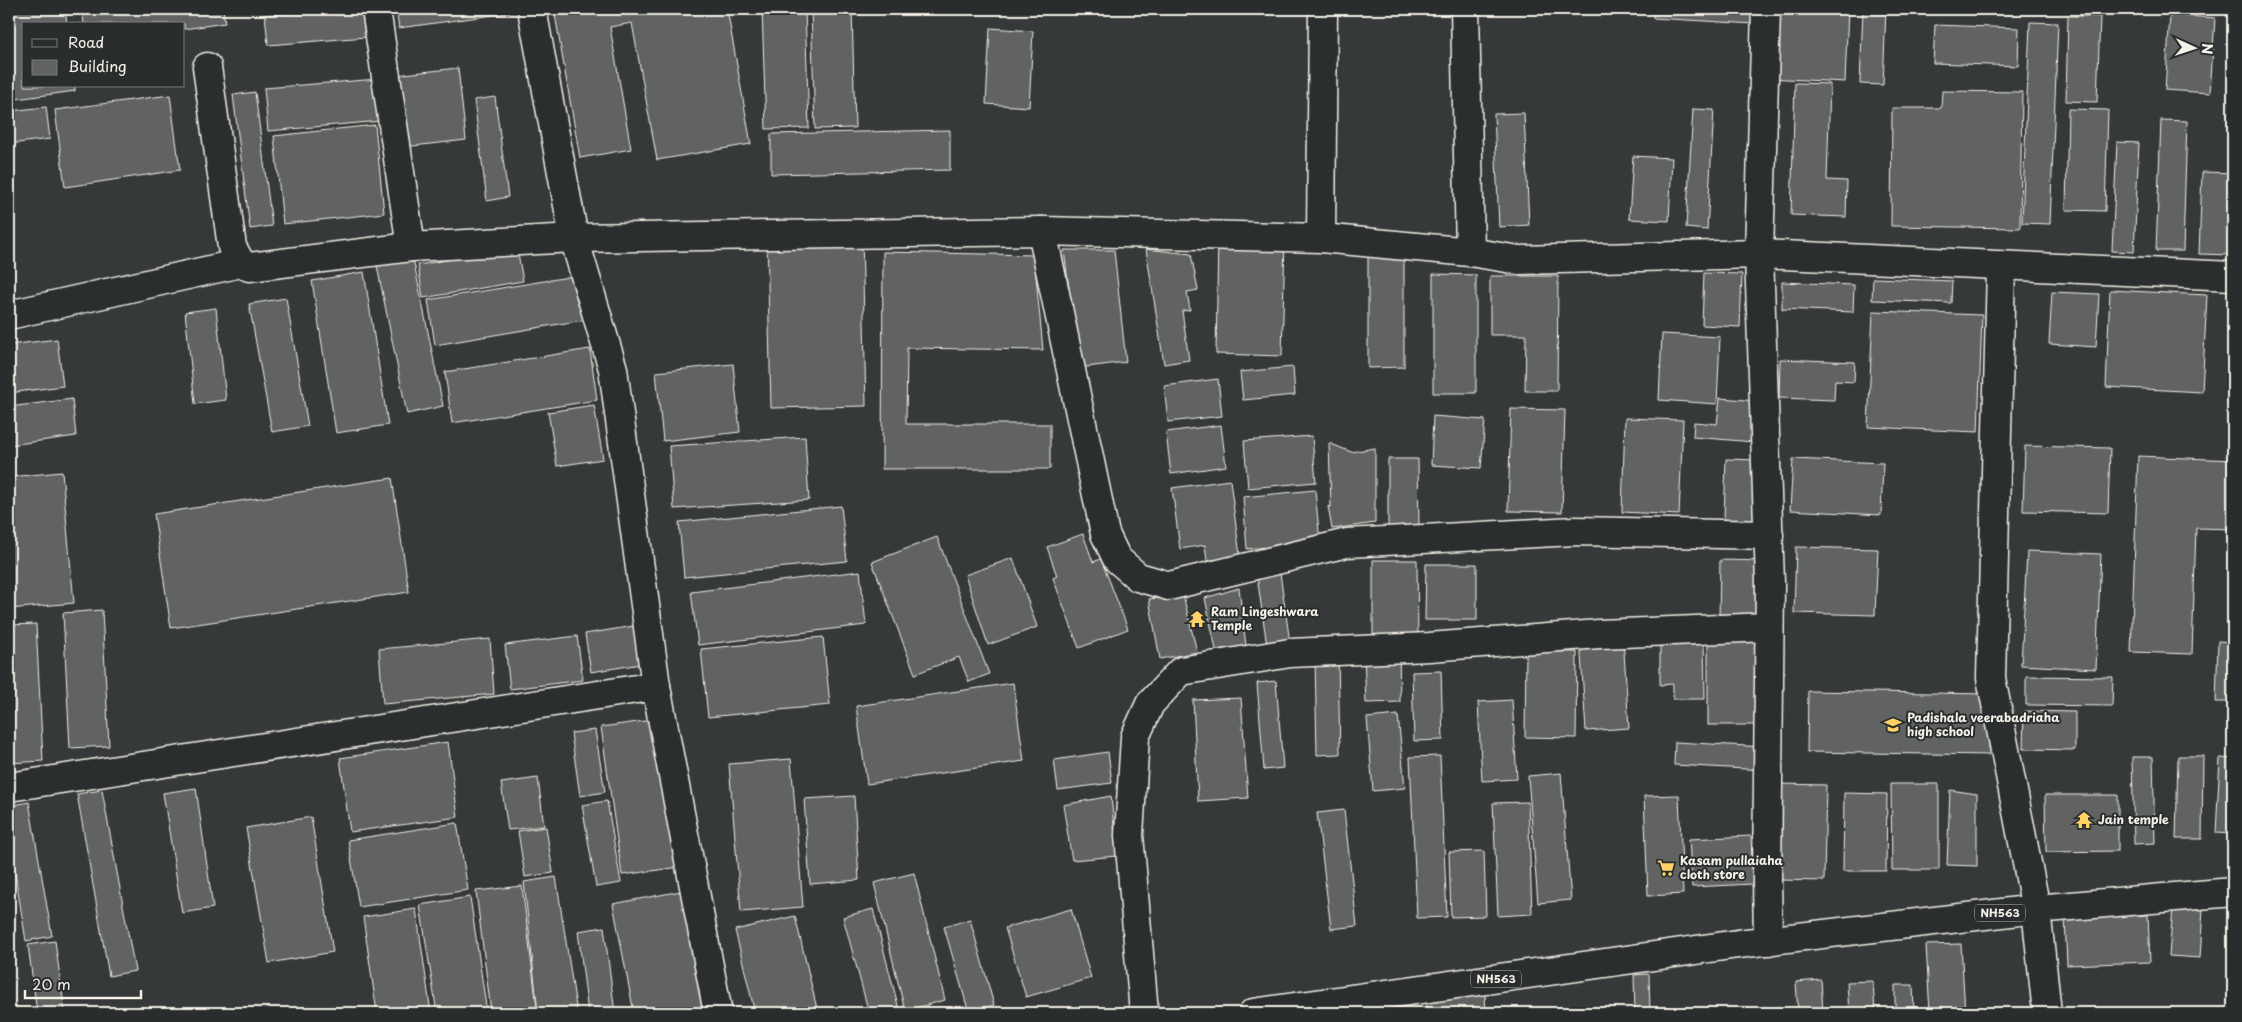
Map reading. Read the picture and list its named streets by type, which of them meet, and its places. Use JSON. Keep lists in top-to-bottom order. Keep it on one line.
{"streets":{"main road":["NH563"]},"places":{"temple":["Ram Lingeshwara Temple","Jain temple"],"school or university":["Padishala veerabadriaha high school"],"supermarket":["Kasam pullaiaha cloth store"]},"legend":["Road","Building"],"scale_bar":"20 m","north":"right"}
